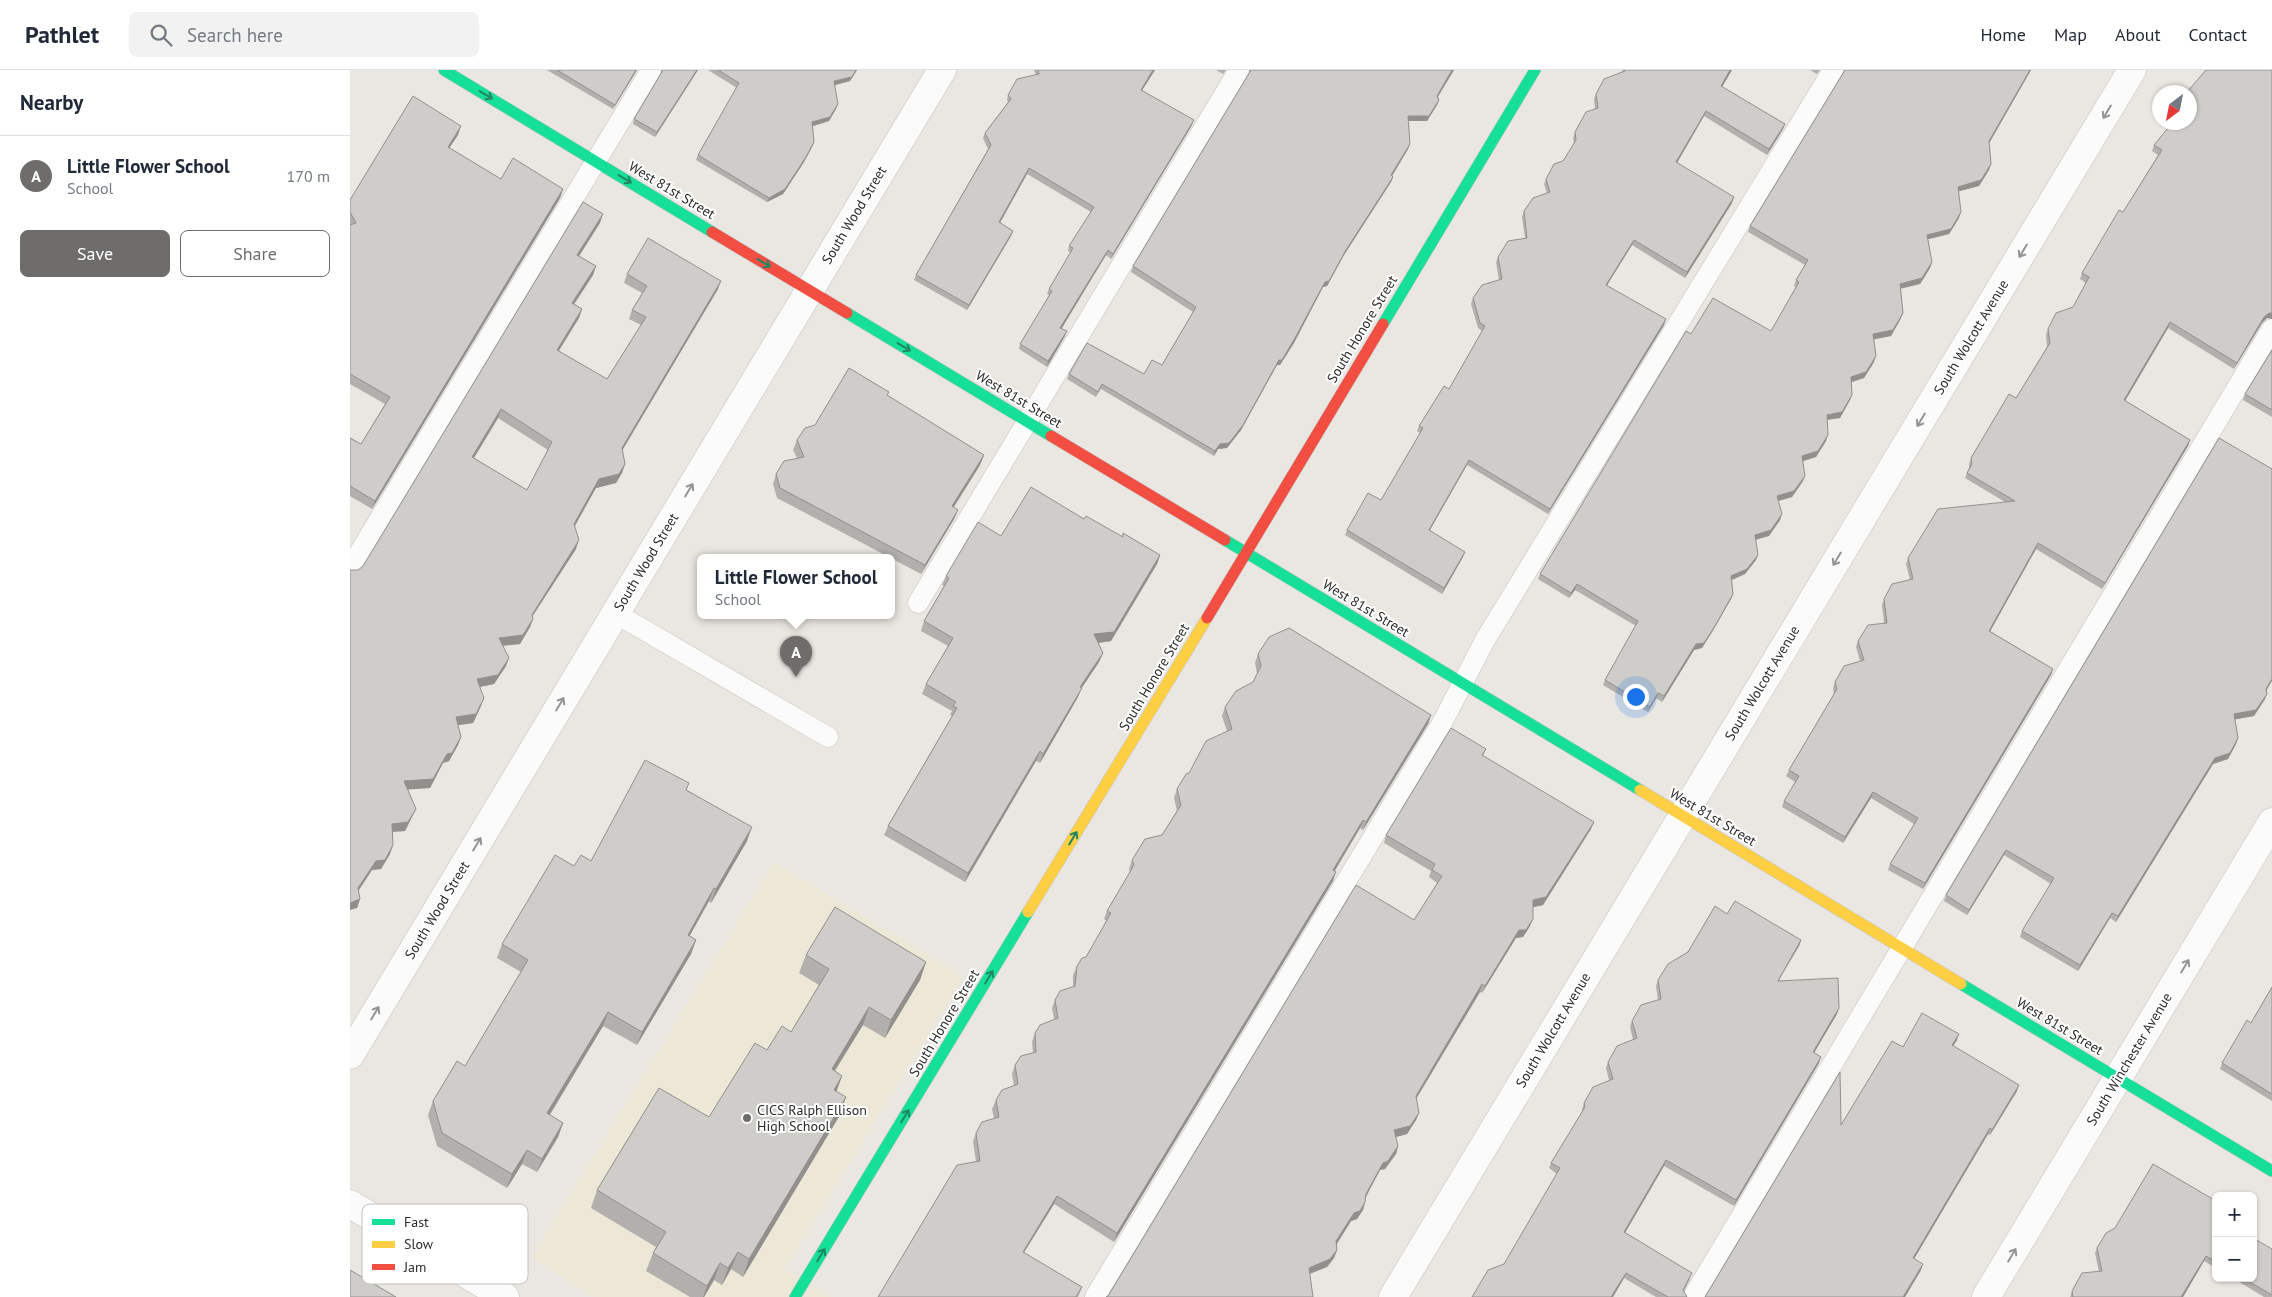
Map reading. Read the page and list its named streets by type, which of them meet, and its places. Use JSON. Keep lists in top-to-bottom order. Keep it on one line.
{"streets":{"street":["West 81st Street","South Wood Street","South Honore Street","South Wolcott Avenue","South Winchester Avenue"]},"crossings":[["West 81st Street","South Wood Street"],["West 81st Street","South Honore Street"],["West 81st Street","South Wolcott Avenue"],["West 81st Street","South Winchester Avenue"]],"one_way":["South Wood Street","South Honore Street","South Wolcott Avenue","South Winchester Avenue"],"places":["CICS Ralph Ellison High School"],"legend":["Fast","Slow","Jam"],"north":"bottom left","page":{"header":"Pathlet","search":"Search here","nav":["Home","Map","About","Contact"],"heading":"Nearby","list":[{"mark":"A","name":"Little Flower School","note":"School","value":"170 m"}],"buttons":["Save","Share"],"popup":["Little Flower School","School"],"pins":"A","map_buttons":["+","−"]}}
